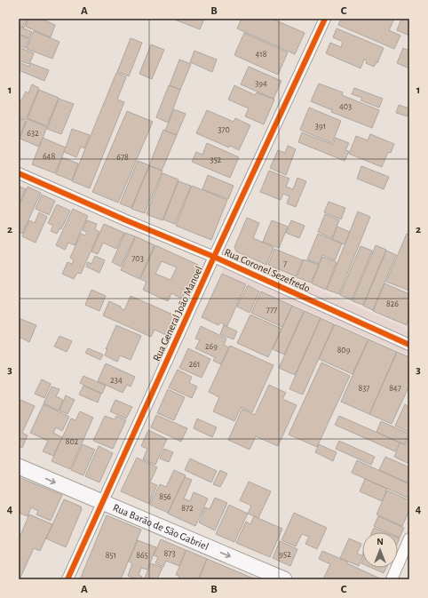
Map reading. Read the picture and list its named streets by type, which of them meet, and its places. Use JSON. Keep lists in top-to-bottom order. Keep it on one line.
{"streets":{"main road":["Rua Barão de São Gabriel"],"street":["Rua Coronel Sezefredo","Rua General João Manoel"]},"crossings":[["Rua Coronel Sezefredo","Rua General João Manoel"],["Rua General João Manoel","Rua Barão de São Gabriel"]],"one_way":["Rua Barão de São Gabriel"],"house_numbers":["418","394","403","391","370","632","648","678","352","703","7","826","777","269","809","261","234","837","847","802","856","872","873","952","851","865"],"north":"top","grid":{"columns":["A","B","C"],"rows":["1","2","3","4"]}}
